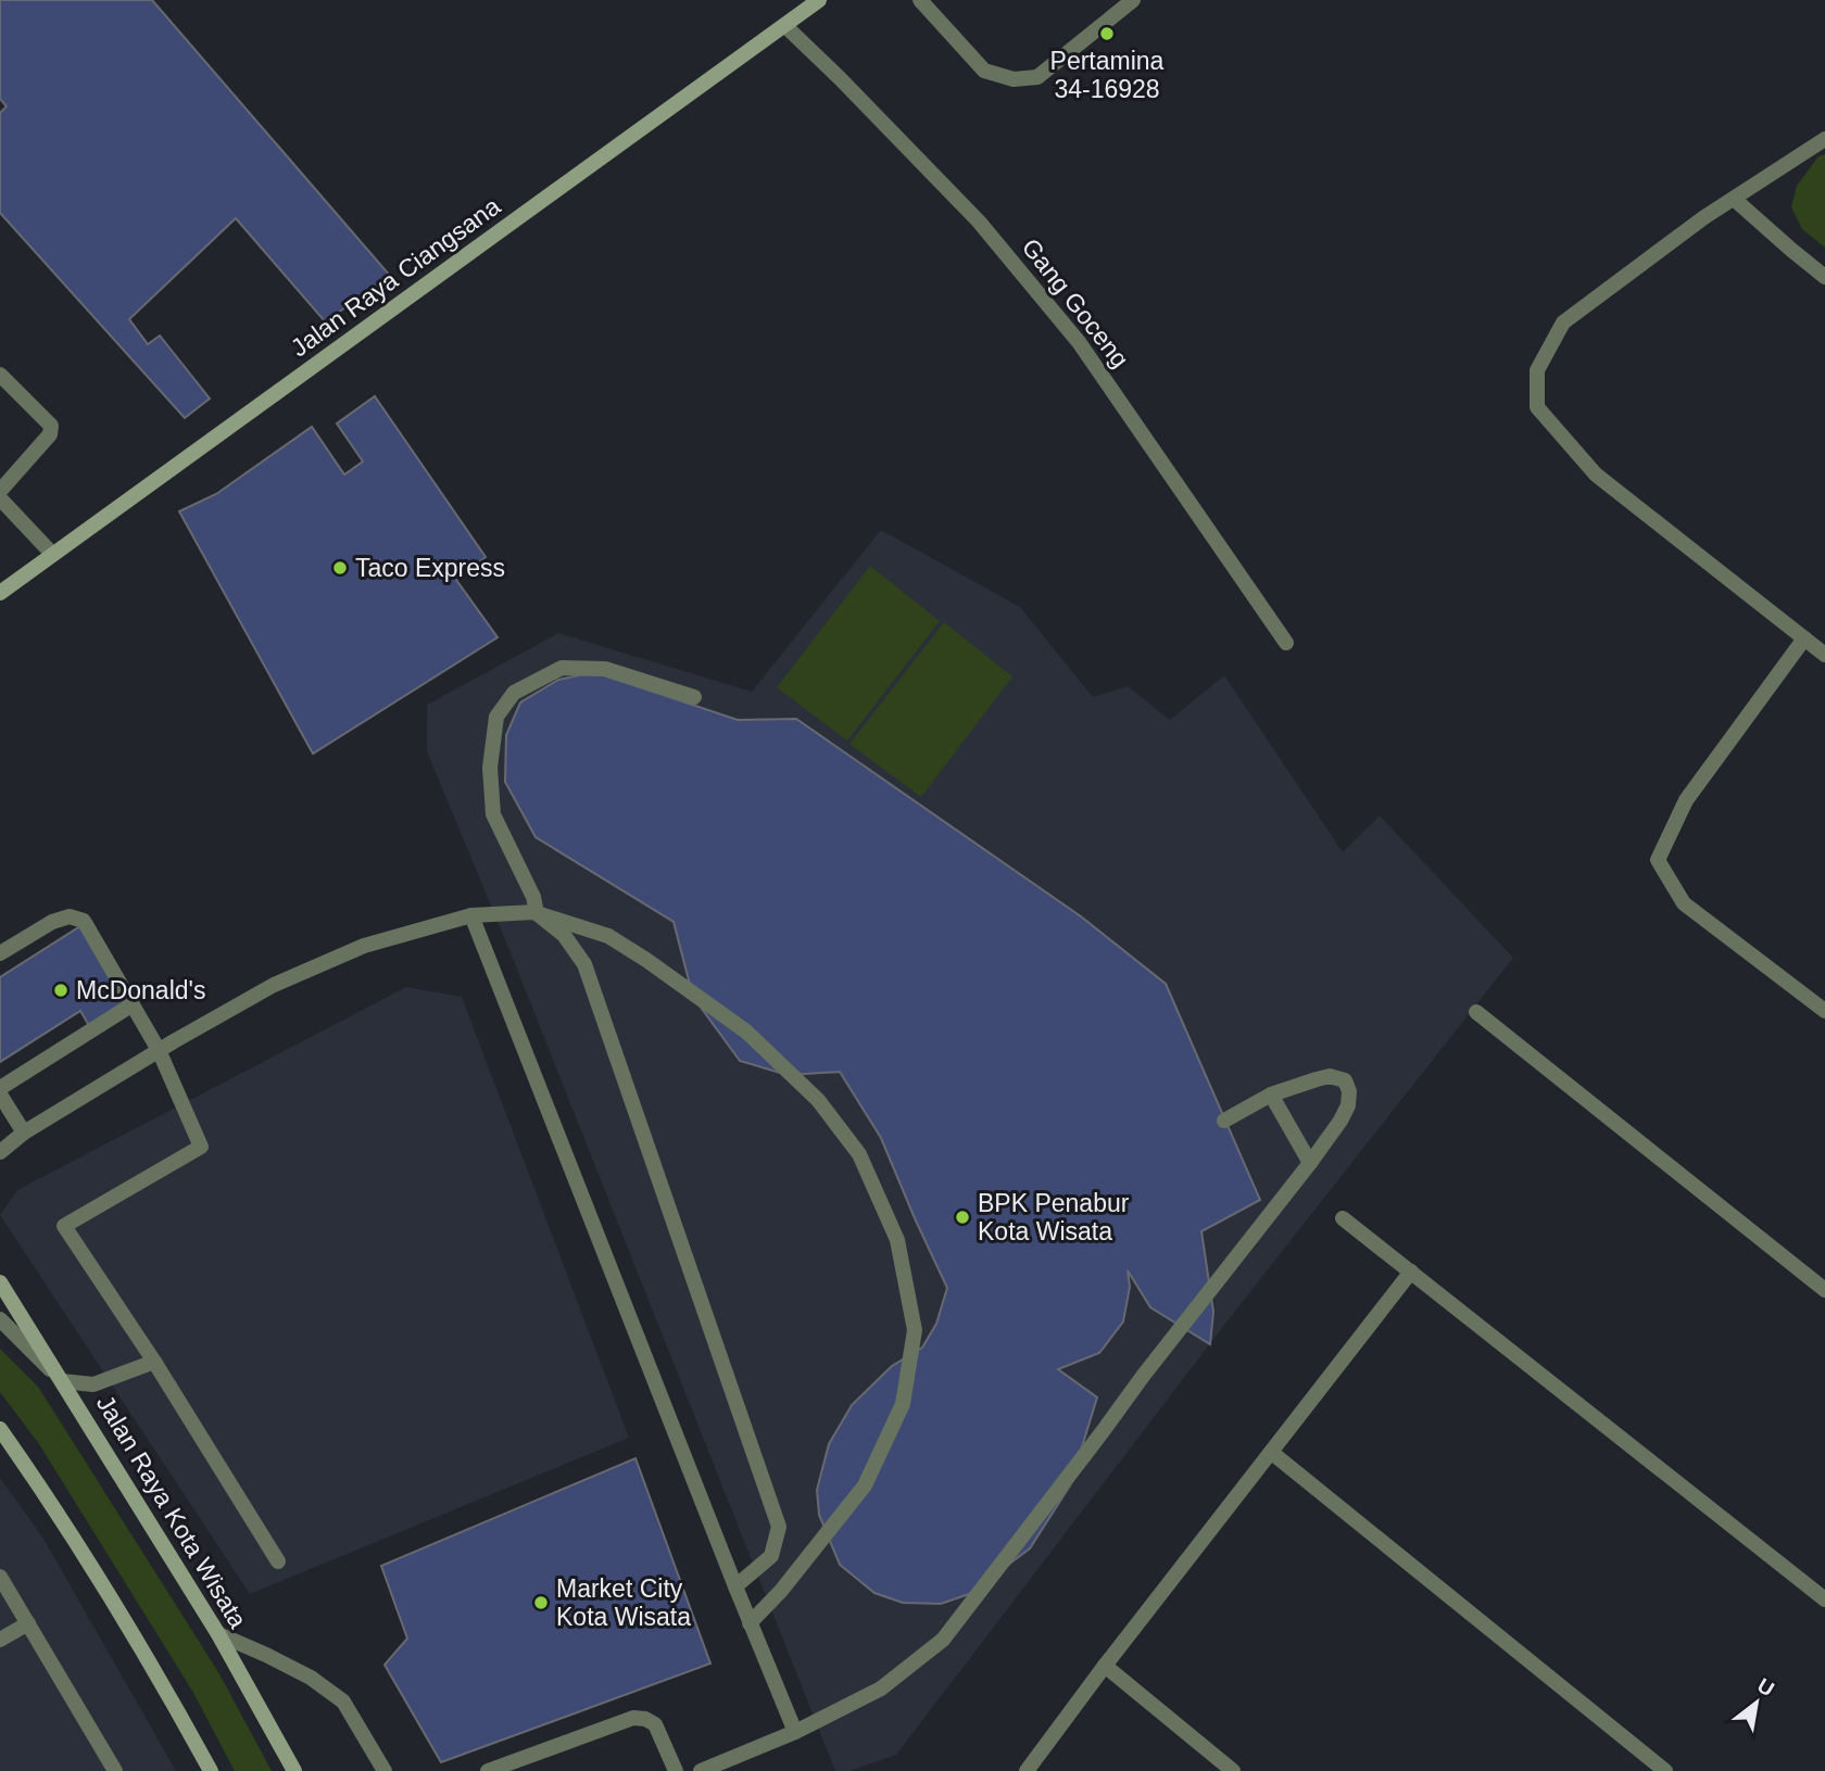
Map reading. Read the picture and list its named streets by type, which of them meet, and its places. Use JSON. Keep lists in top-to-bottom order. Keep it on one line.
{"streets":{"main road":["Jalan Raya Ciangsana","Jalan Raya Kota Wisata"],"street":["Gang Goceng"]},"crossings":[["Jalan Raya Ciangsana","Gang Goceng"]],"places":["Pertamina 34-16928","Taco Express","McDonald's","BPK Penabur Kota Wisata","Market City Kota Wisata"],"north":"top right"}
